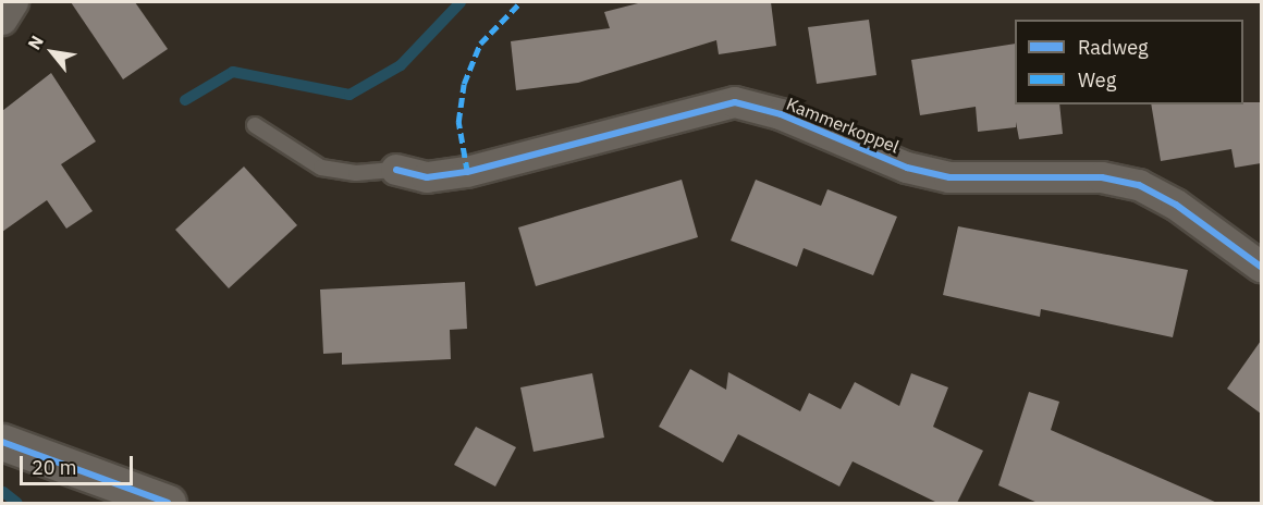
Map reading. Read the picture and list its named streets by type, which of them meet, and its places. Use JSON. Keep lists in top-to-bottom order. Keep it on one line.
{"streets":{"street":["Kammerkoppel"]},"legend":["Radweg","Weg"],"scale_bar":"20 m","north":"top left"}
